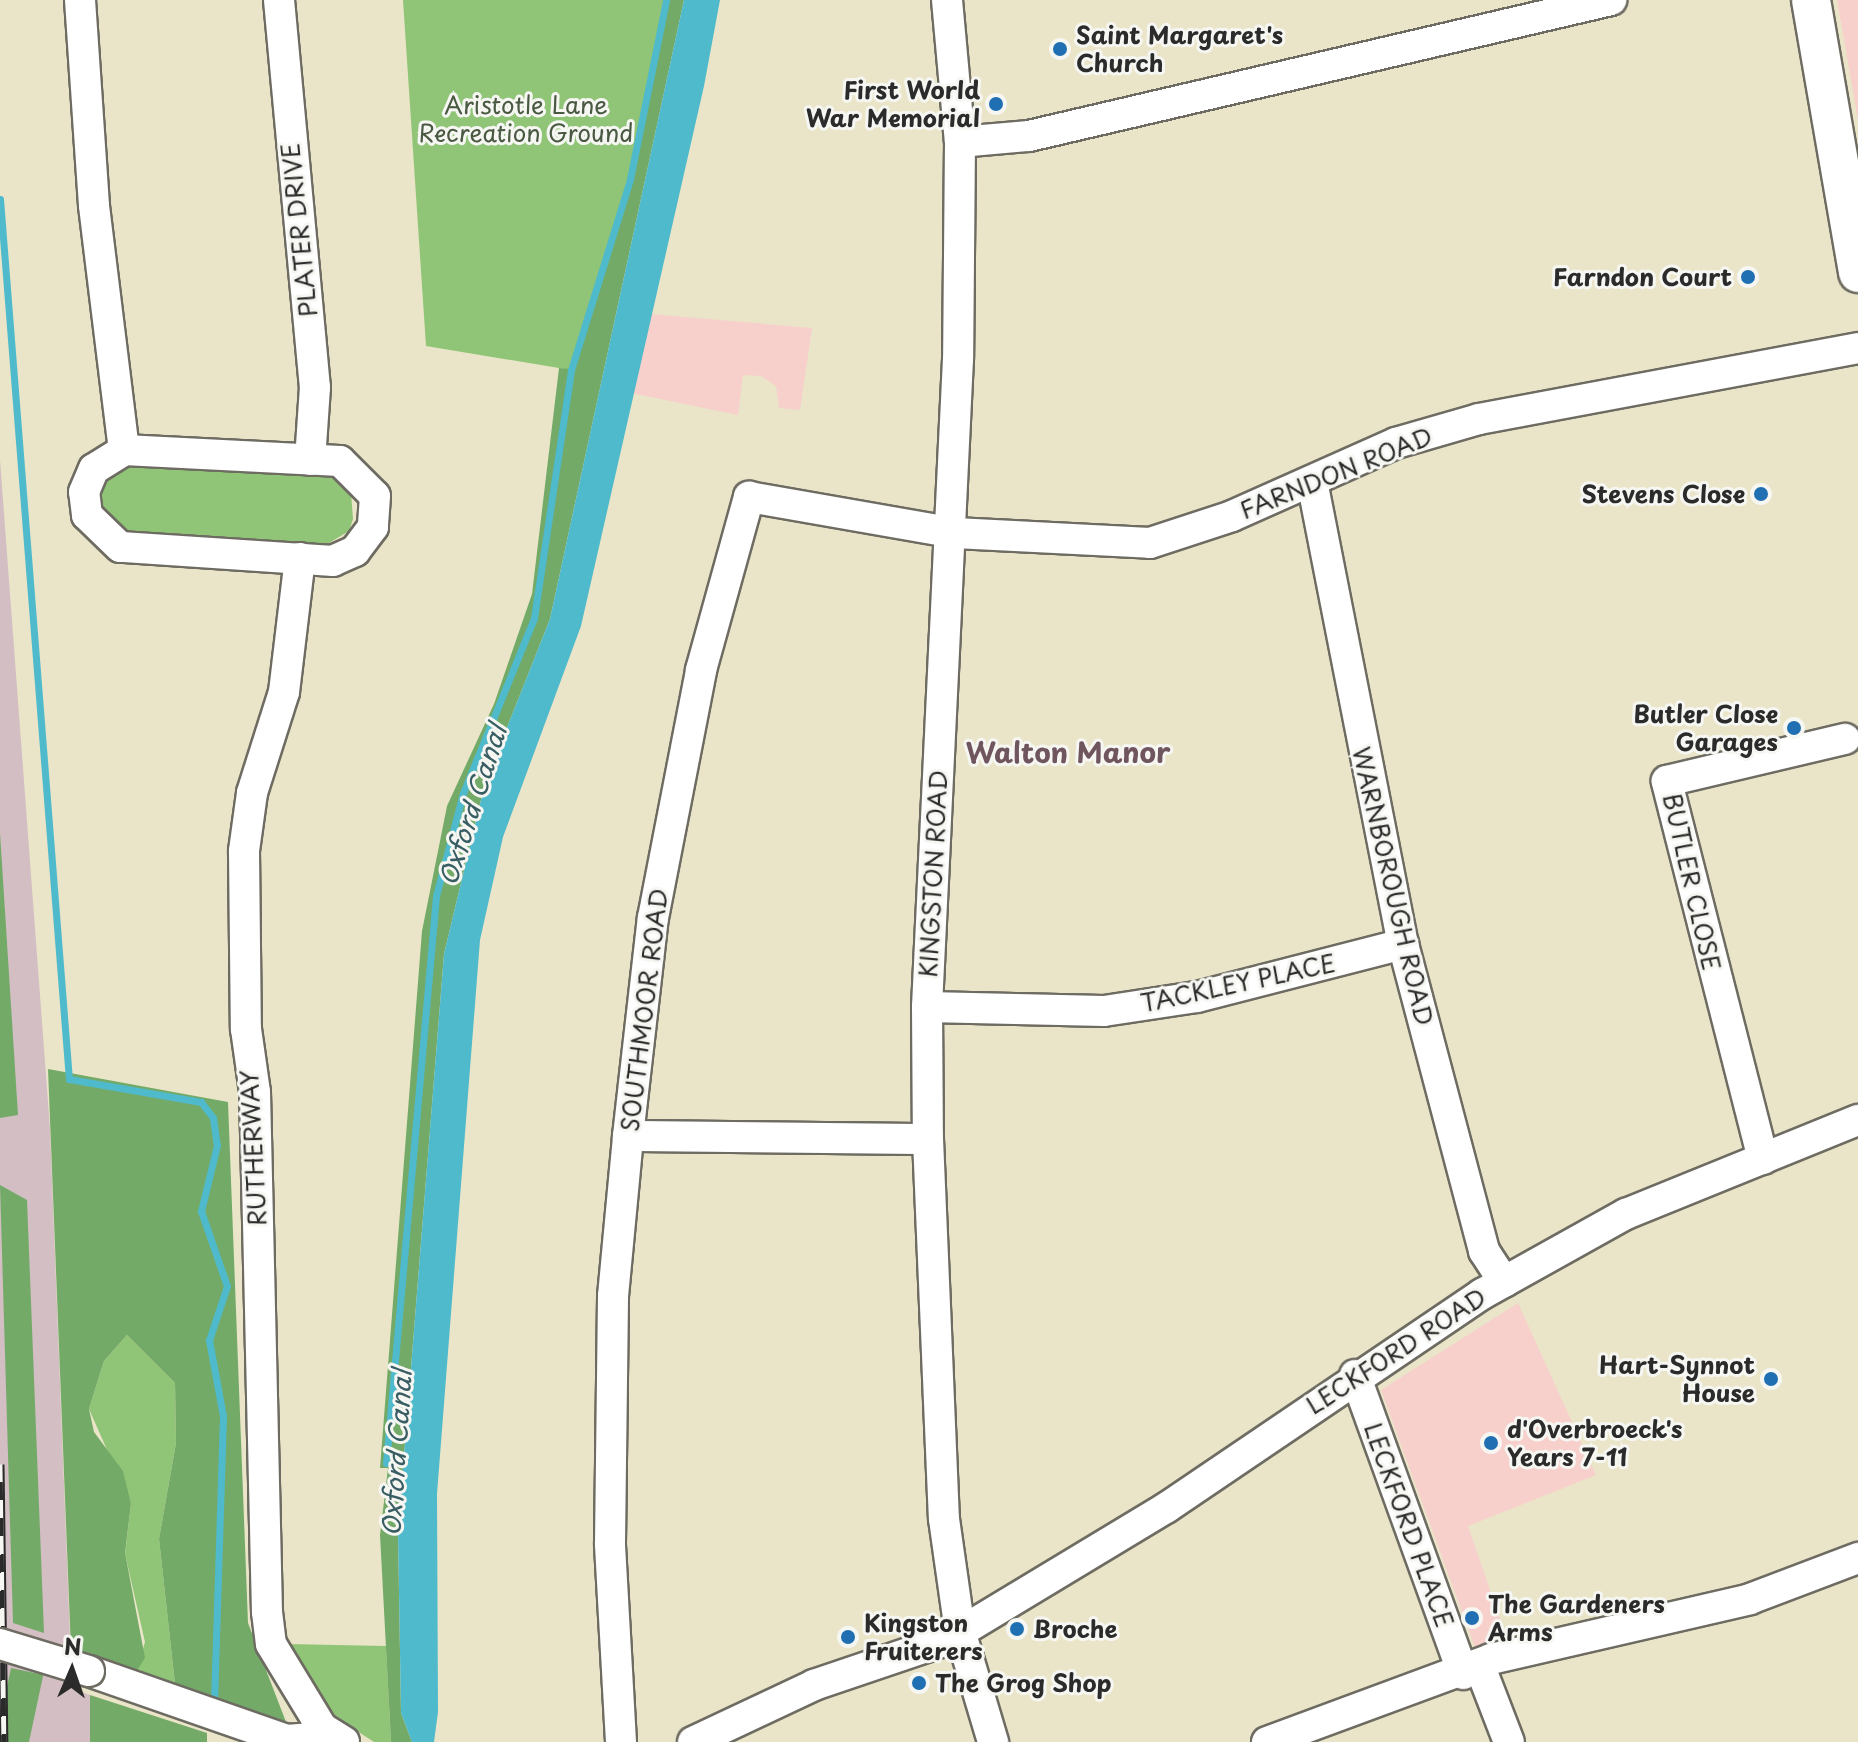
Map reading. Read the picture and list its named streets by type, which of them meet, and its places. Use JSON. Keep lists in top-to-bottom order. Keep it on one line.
{"streets":{"street":["PLATER DRIVE","FARNDON ROAD","KINGSTON ROAD","BUTLER CLOSE","WARNBOROUGH ROAD","TACKLEY PLACE","SOUTHMOOR ROAD","RUTHERWAY","LECKFORD ROAD","LECKFORD PLACE"]},"crossings":[["FARNDON ROAD","KINGSTON ROAD"],["FARNDON ROAD","WARNBOROUGH ROAD"],["FARNDON ROAD","SOUTHMOOR ROAD"],["KINGSTON ROAD","TACKLEY PLACE"],["KINGSTON ROAD","SOUTHMOOR ROAD"],["KINGSTON ROAD","LECKFORD ROAD"],["BUTLER CLOSE","LECKFORD ROAD"],["WARNBOROUGH ROAD","TACKLEY PLACE"],["WARNBOROUGH ROAD","LECKFORD ROAD"],["LECKFORD ROAD","LECKFORD PLACE"]],"districts":["Walton Manor"],"water":["Oxford Canal"],"parks":["Aristotle Lane Recreation Ground"],"places":["Saint Margaret's Church","First World War Memorial","Farndon Court","Stevens Close","Butler Close Garages","Hart-Synnot House","d'Overbroeck's Years 7-11","The Gardeners Arms","Broche","Kingston Fruiterers","The Grog Shop"],"north":"top"}
